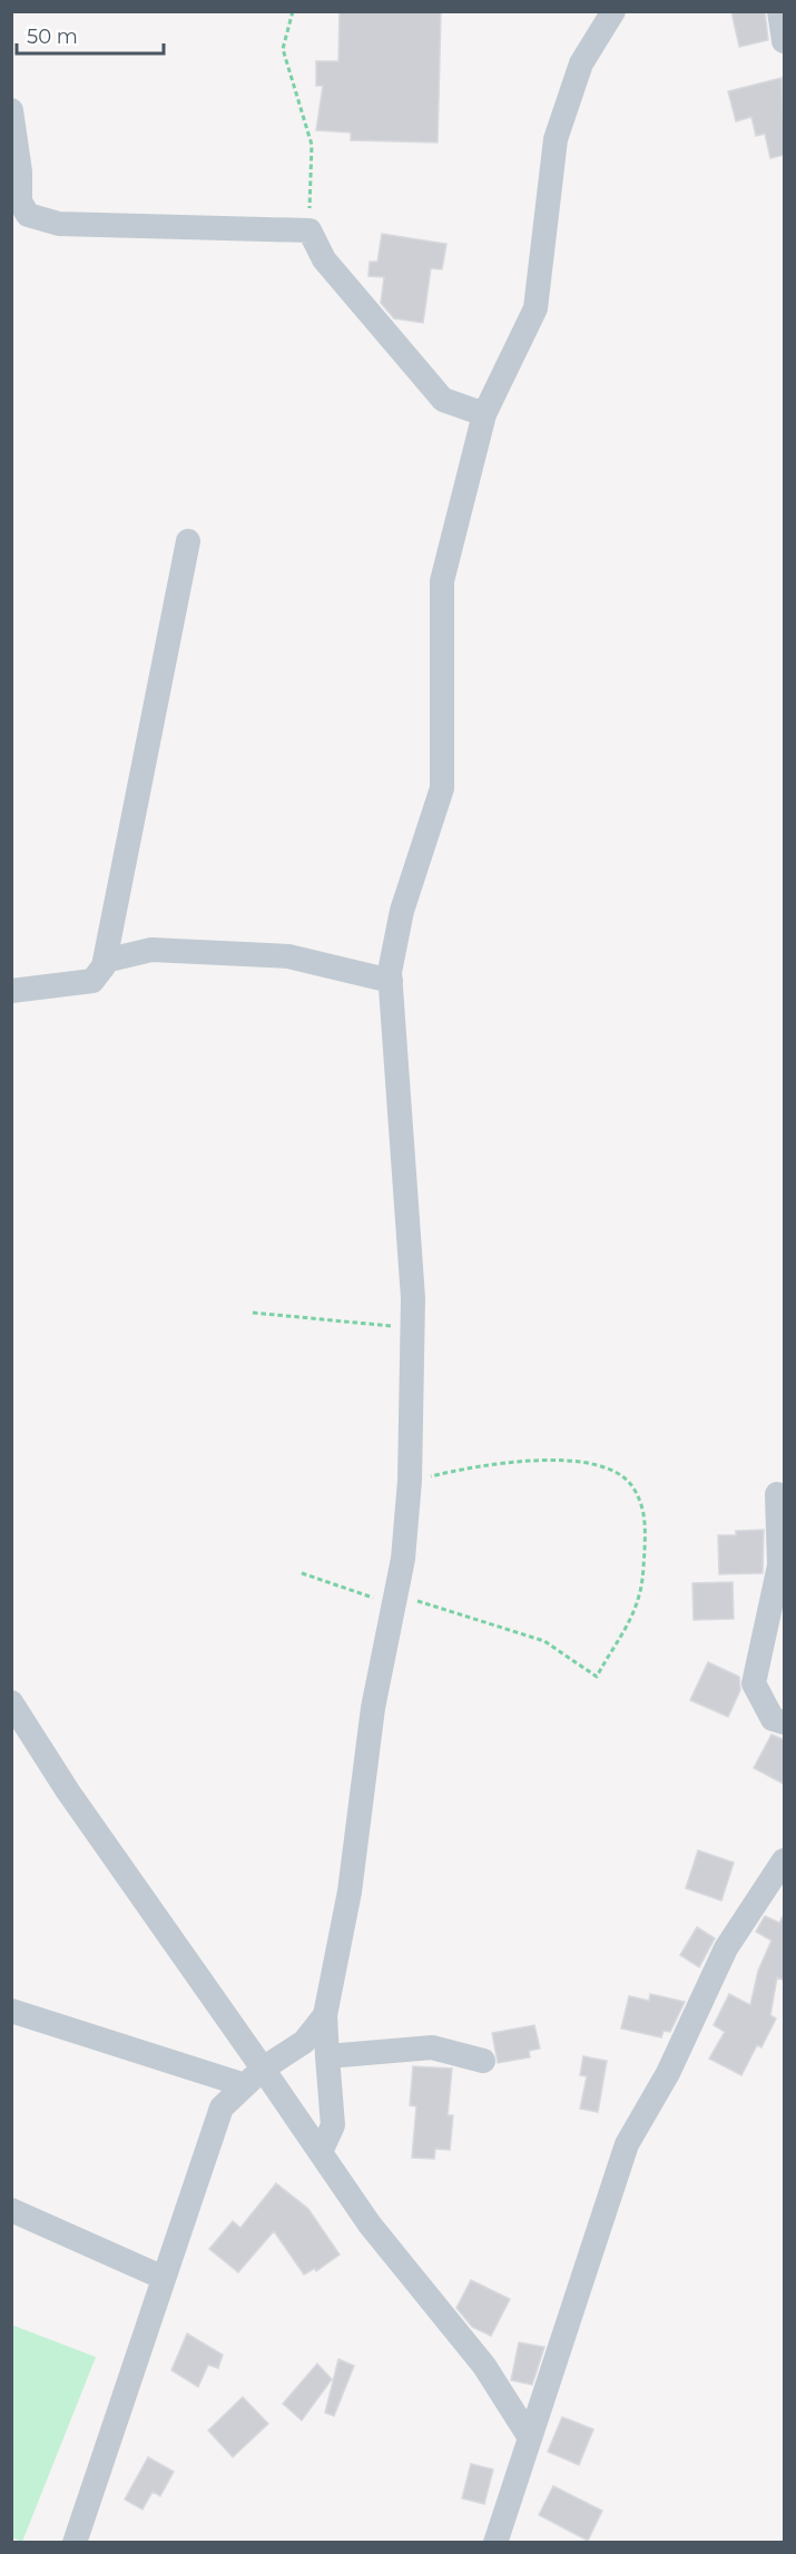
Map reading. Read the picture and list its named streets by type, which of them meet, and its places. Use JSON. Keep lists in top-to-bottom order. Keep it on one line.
{"scale_bar":"50 m"}
